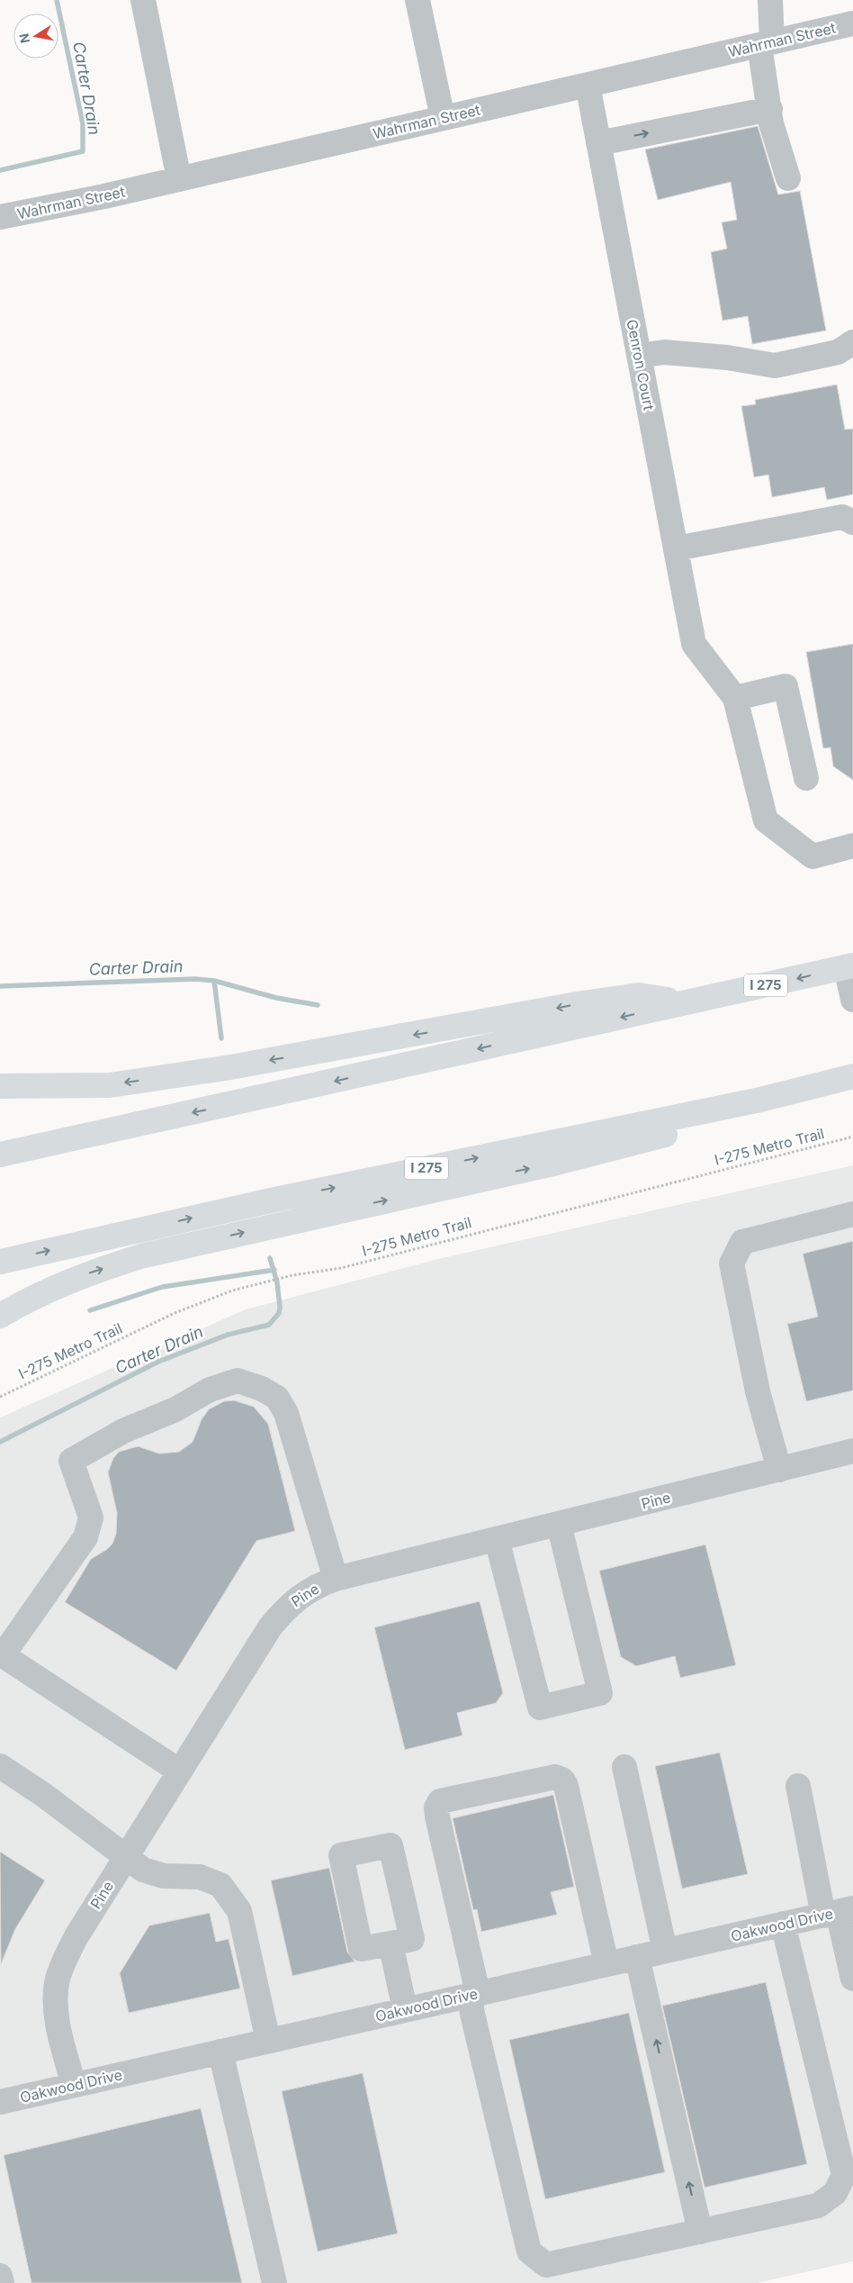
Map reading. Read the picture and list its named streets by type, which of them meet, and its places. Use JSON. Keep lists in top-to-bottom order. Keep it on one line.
{"streets":{"highway":["I 275"],"street":["Wahrman Street","Genron Court","Pine","Oakwood Drive"],"path":["I-275 Metro Trail"]},"crossings":[["Wahrman Street","Genron Court"],["Pine","Oakwood Drive"]],"water":["Carter Drain"],"north":"left"}
